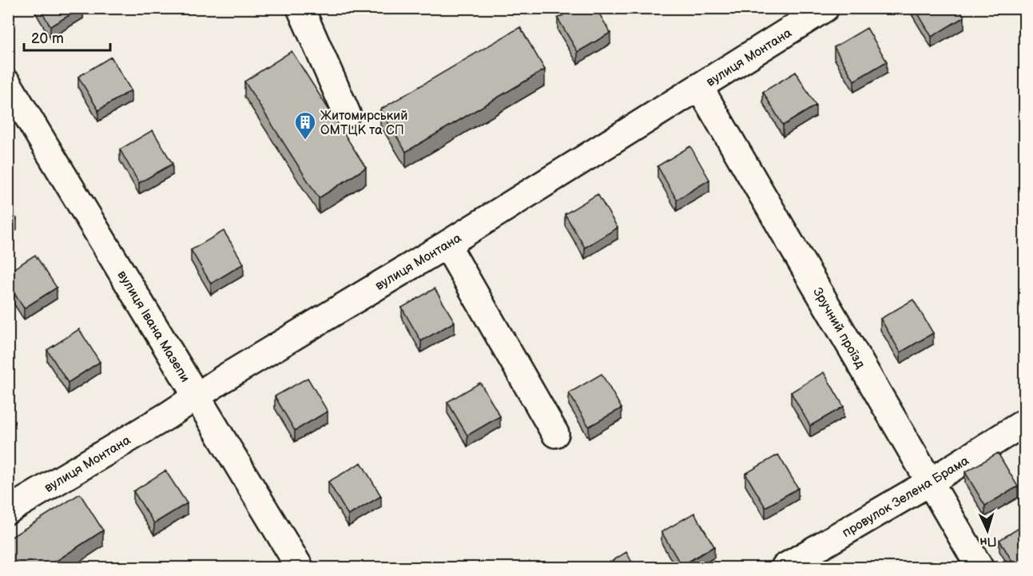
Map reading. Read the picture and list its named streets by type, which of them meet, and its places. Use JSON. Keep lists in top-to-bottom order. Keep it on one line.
{"streets":{"street":["вулиця Монтана","вулиця Івана Мазепи","Зручний проїзд","провулок Зелена Брама"]},"crossings":[["вулиця Монтана","вулиця Івана Мазепи"],["вулиця Монтана","Зручний проїзд"],["Зручний проїзд","провулок Зелена Брама"]],"places":{"building":["Житомирський ОМТЦК та СП"]},"scale_bar":"20 m","north":"bottom"}
